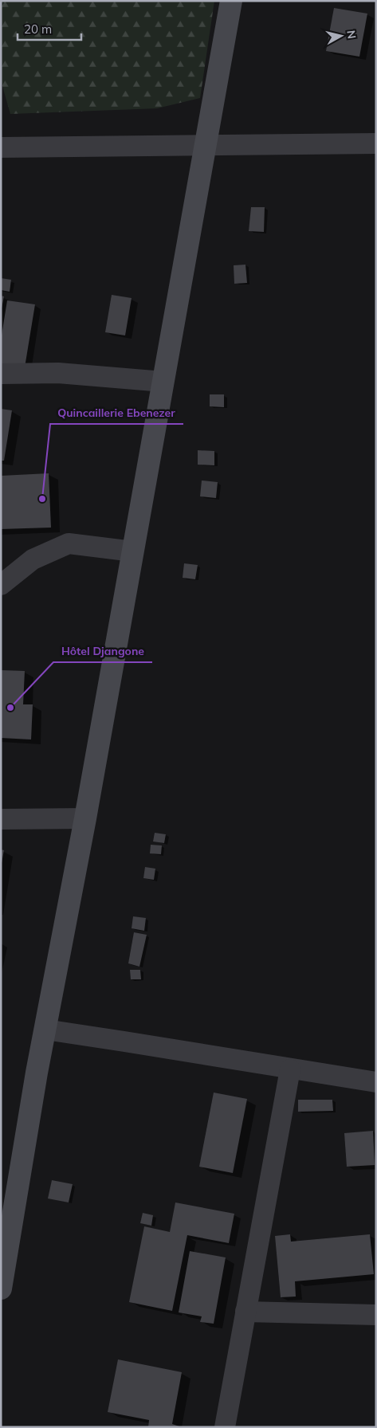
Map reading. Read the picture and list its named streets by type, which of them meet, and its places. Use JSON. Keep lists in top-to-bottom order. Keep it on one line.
{"places":["Quincaillerie Ebenezer","Hôtel Djangone"],"scale_bar":"20 m","north":"right"}
